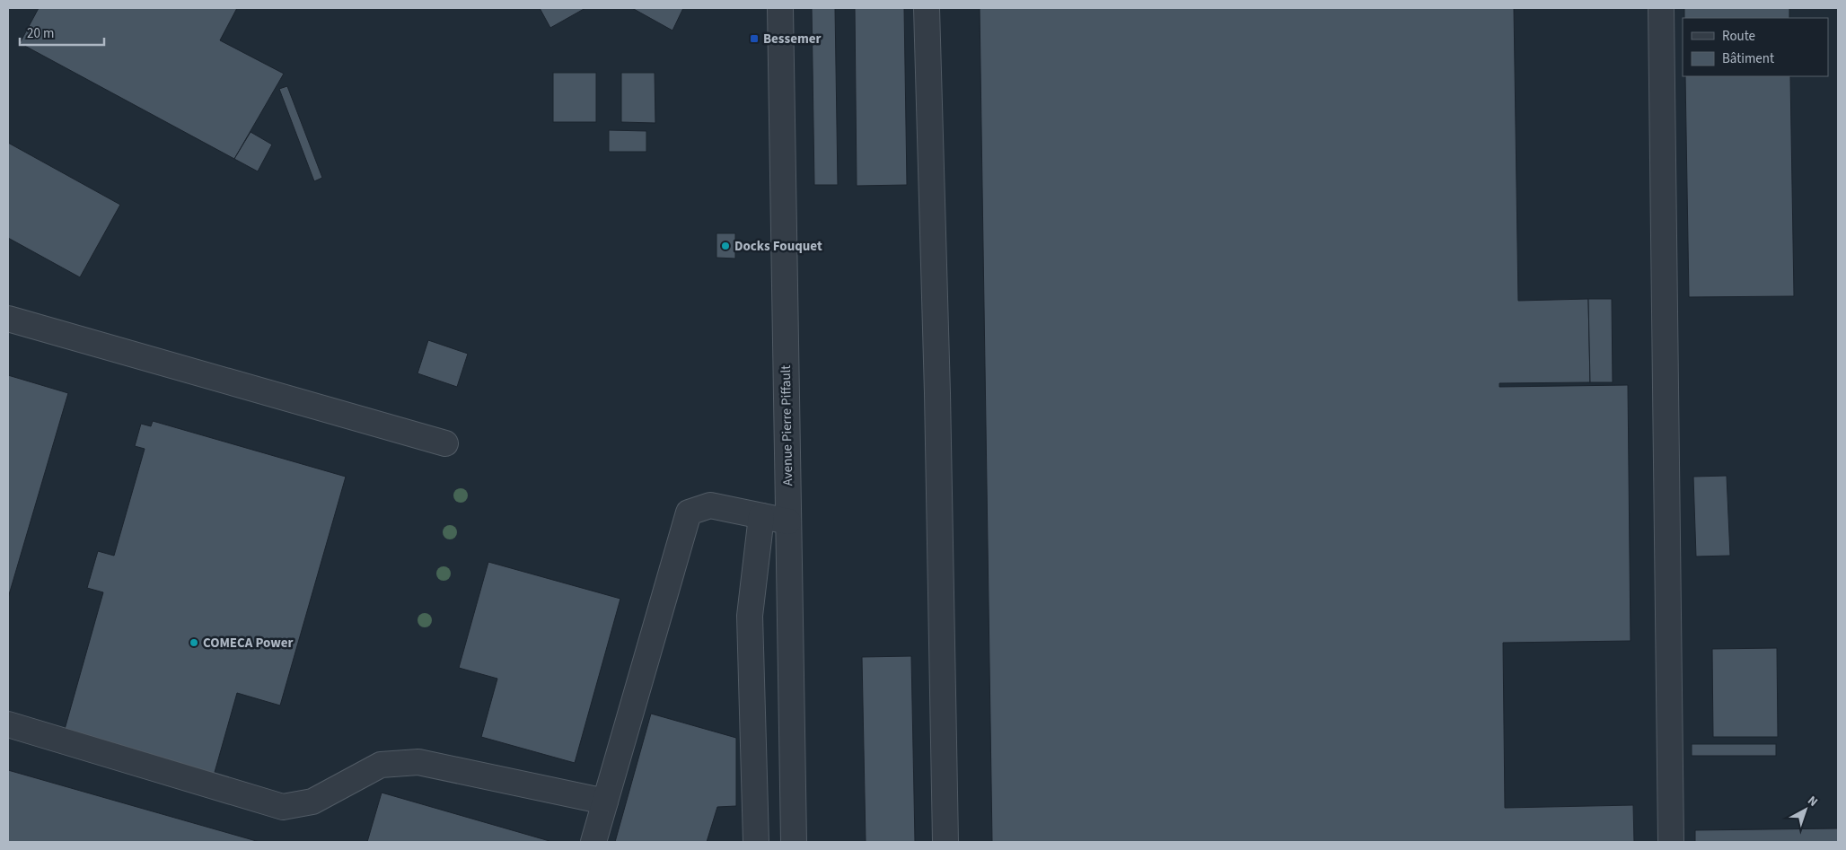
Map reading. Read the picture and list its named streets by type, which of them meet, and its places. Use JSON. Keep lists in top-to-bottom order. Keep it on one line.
{"streets":{"street":["Avenue Pierre Piffault"]},"places":{"transit":["Bessemer"],"other":["Docks Fouquet","COMECA Power"]},"legend":["Route","Bâtiment"],"scale_bar":"20 m","north":"top right"}
